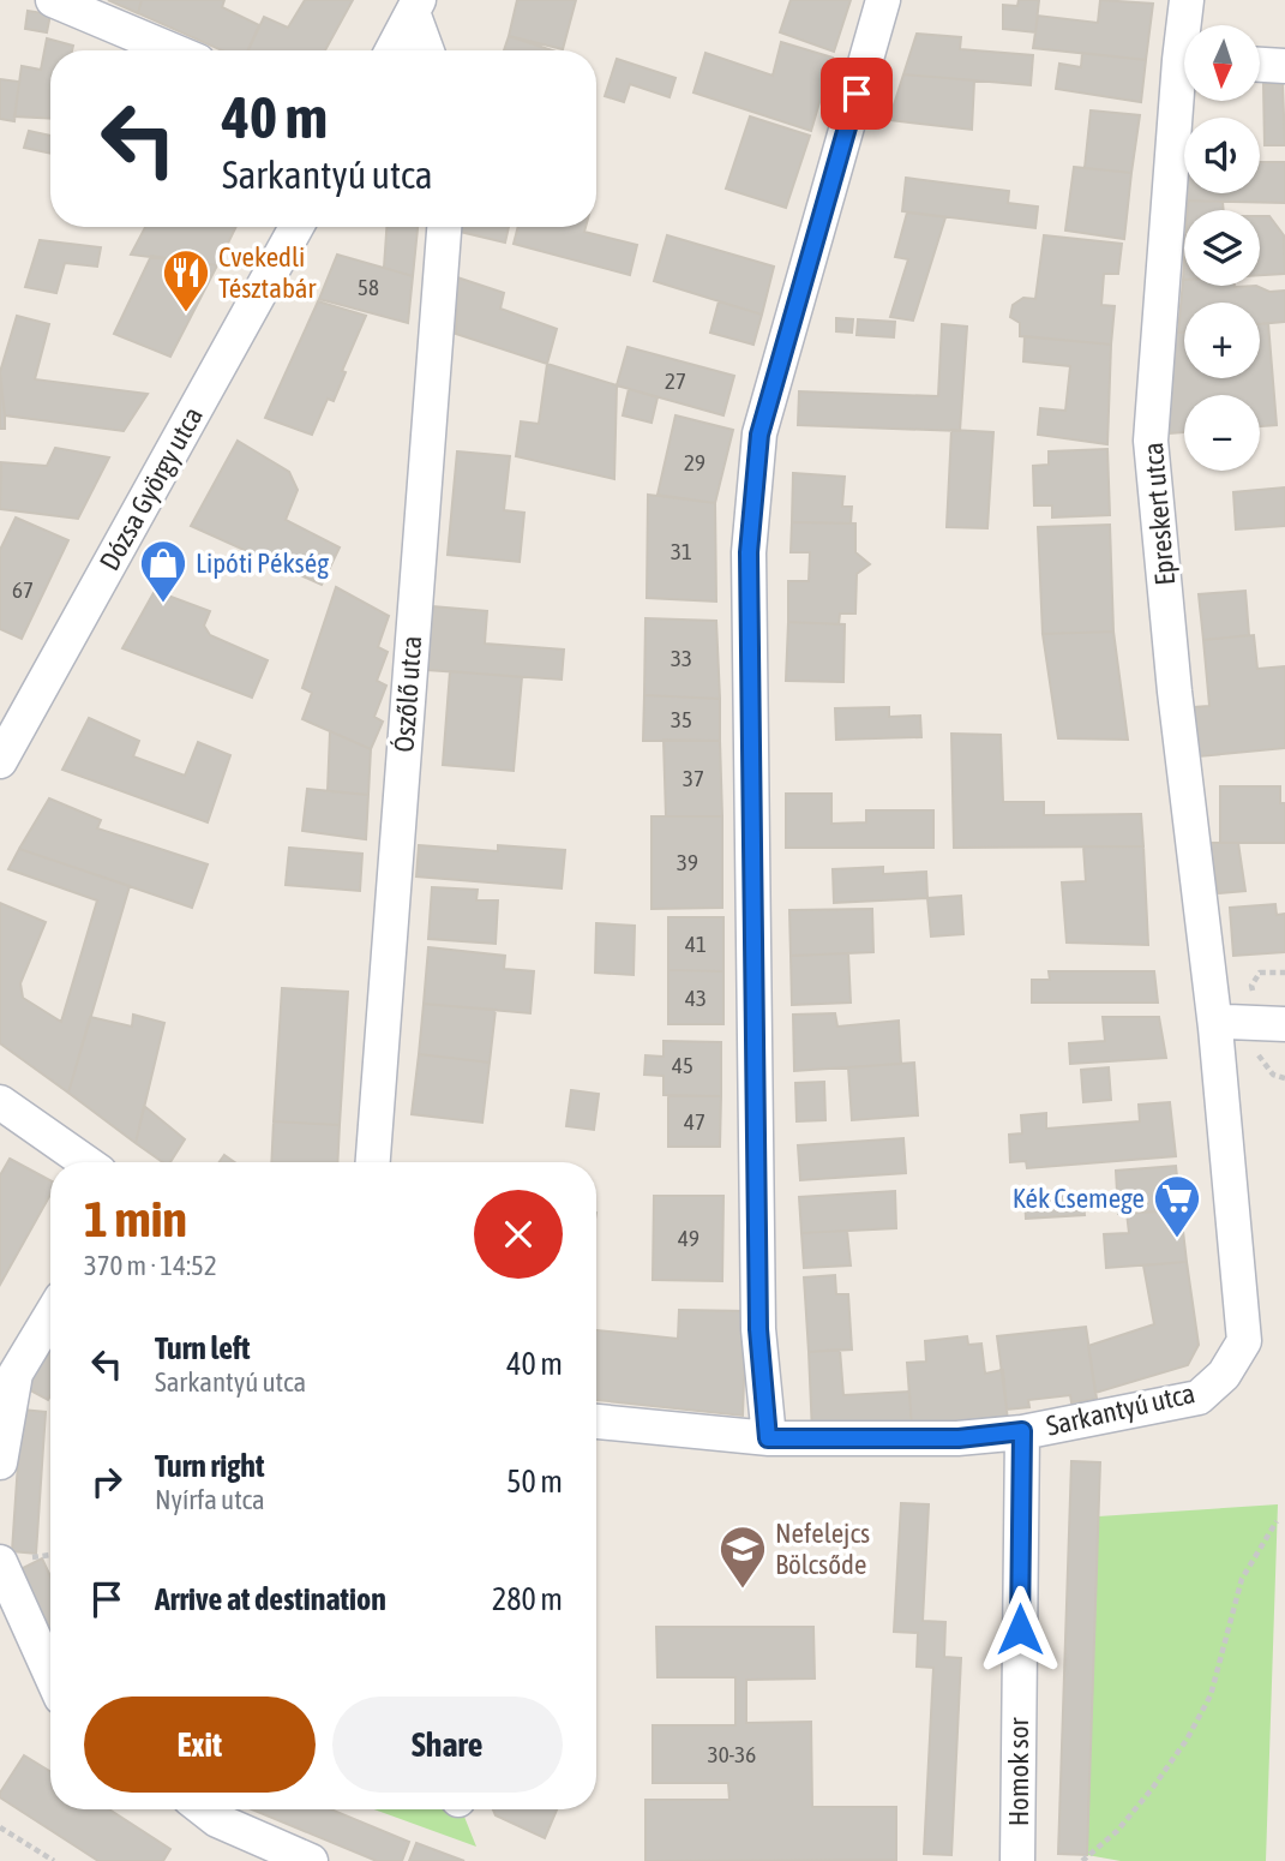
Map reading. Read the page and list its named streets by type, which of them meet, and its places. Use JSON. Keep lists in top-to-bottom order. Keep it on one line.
{"streets":{"street":["Dózsa György utca","Epreskert utca","Ószőlő utca","Sarkantyú utca","Homok sor"]},"crossings":[["Epreskert utca","Sarkantyú utca"],["Sarkantyú utca","Homok sor"]],"places":{"restaurant":["Cvekedli Tésztabár"],"shop":["Lipóti Pékség"],"supermarket":["Kék Csemege"],"school or university":["Nefelejcs Bölcsőde"]},"house_numbers":["58","27","29","31","67","33","35","37","39","41","43","45","47","49","30-36"],"north":"bottom","page":{"map_buttons":["+","−"],"turn":["40 m","Sarkantyú utca"],"heading":["1 min","370 m · 14:52"],"list":[{"name":"Turn left","note":"Sarkantyú utca","value":"40 m"},{"name":"Turn right","note":"Nyírfa utca","value":"50 m"},{"name":"Arrive at destination","value":"280 m"}],"buttons":["Exit","Share"]}}
